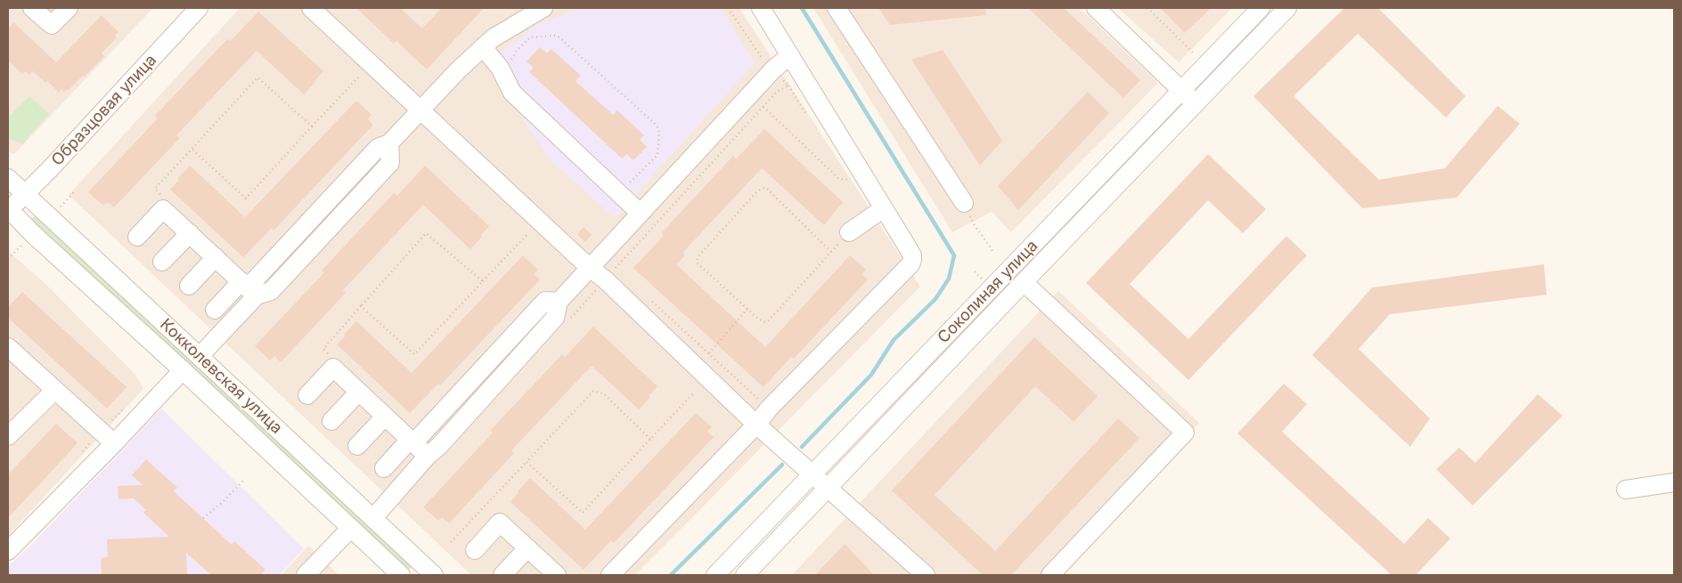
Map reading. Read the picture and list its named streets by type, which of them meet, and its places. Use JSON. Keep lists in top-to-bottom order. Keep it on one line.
{"streets":{"street":["Образцовая улица","Соколиная улица","Кокколевская улица"]},"crossings":[["Образцовая улица","Кокколевская улица"]]}
